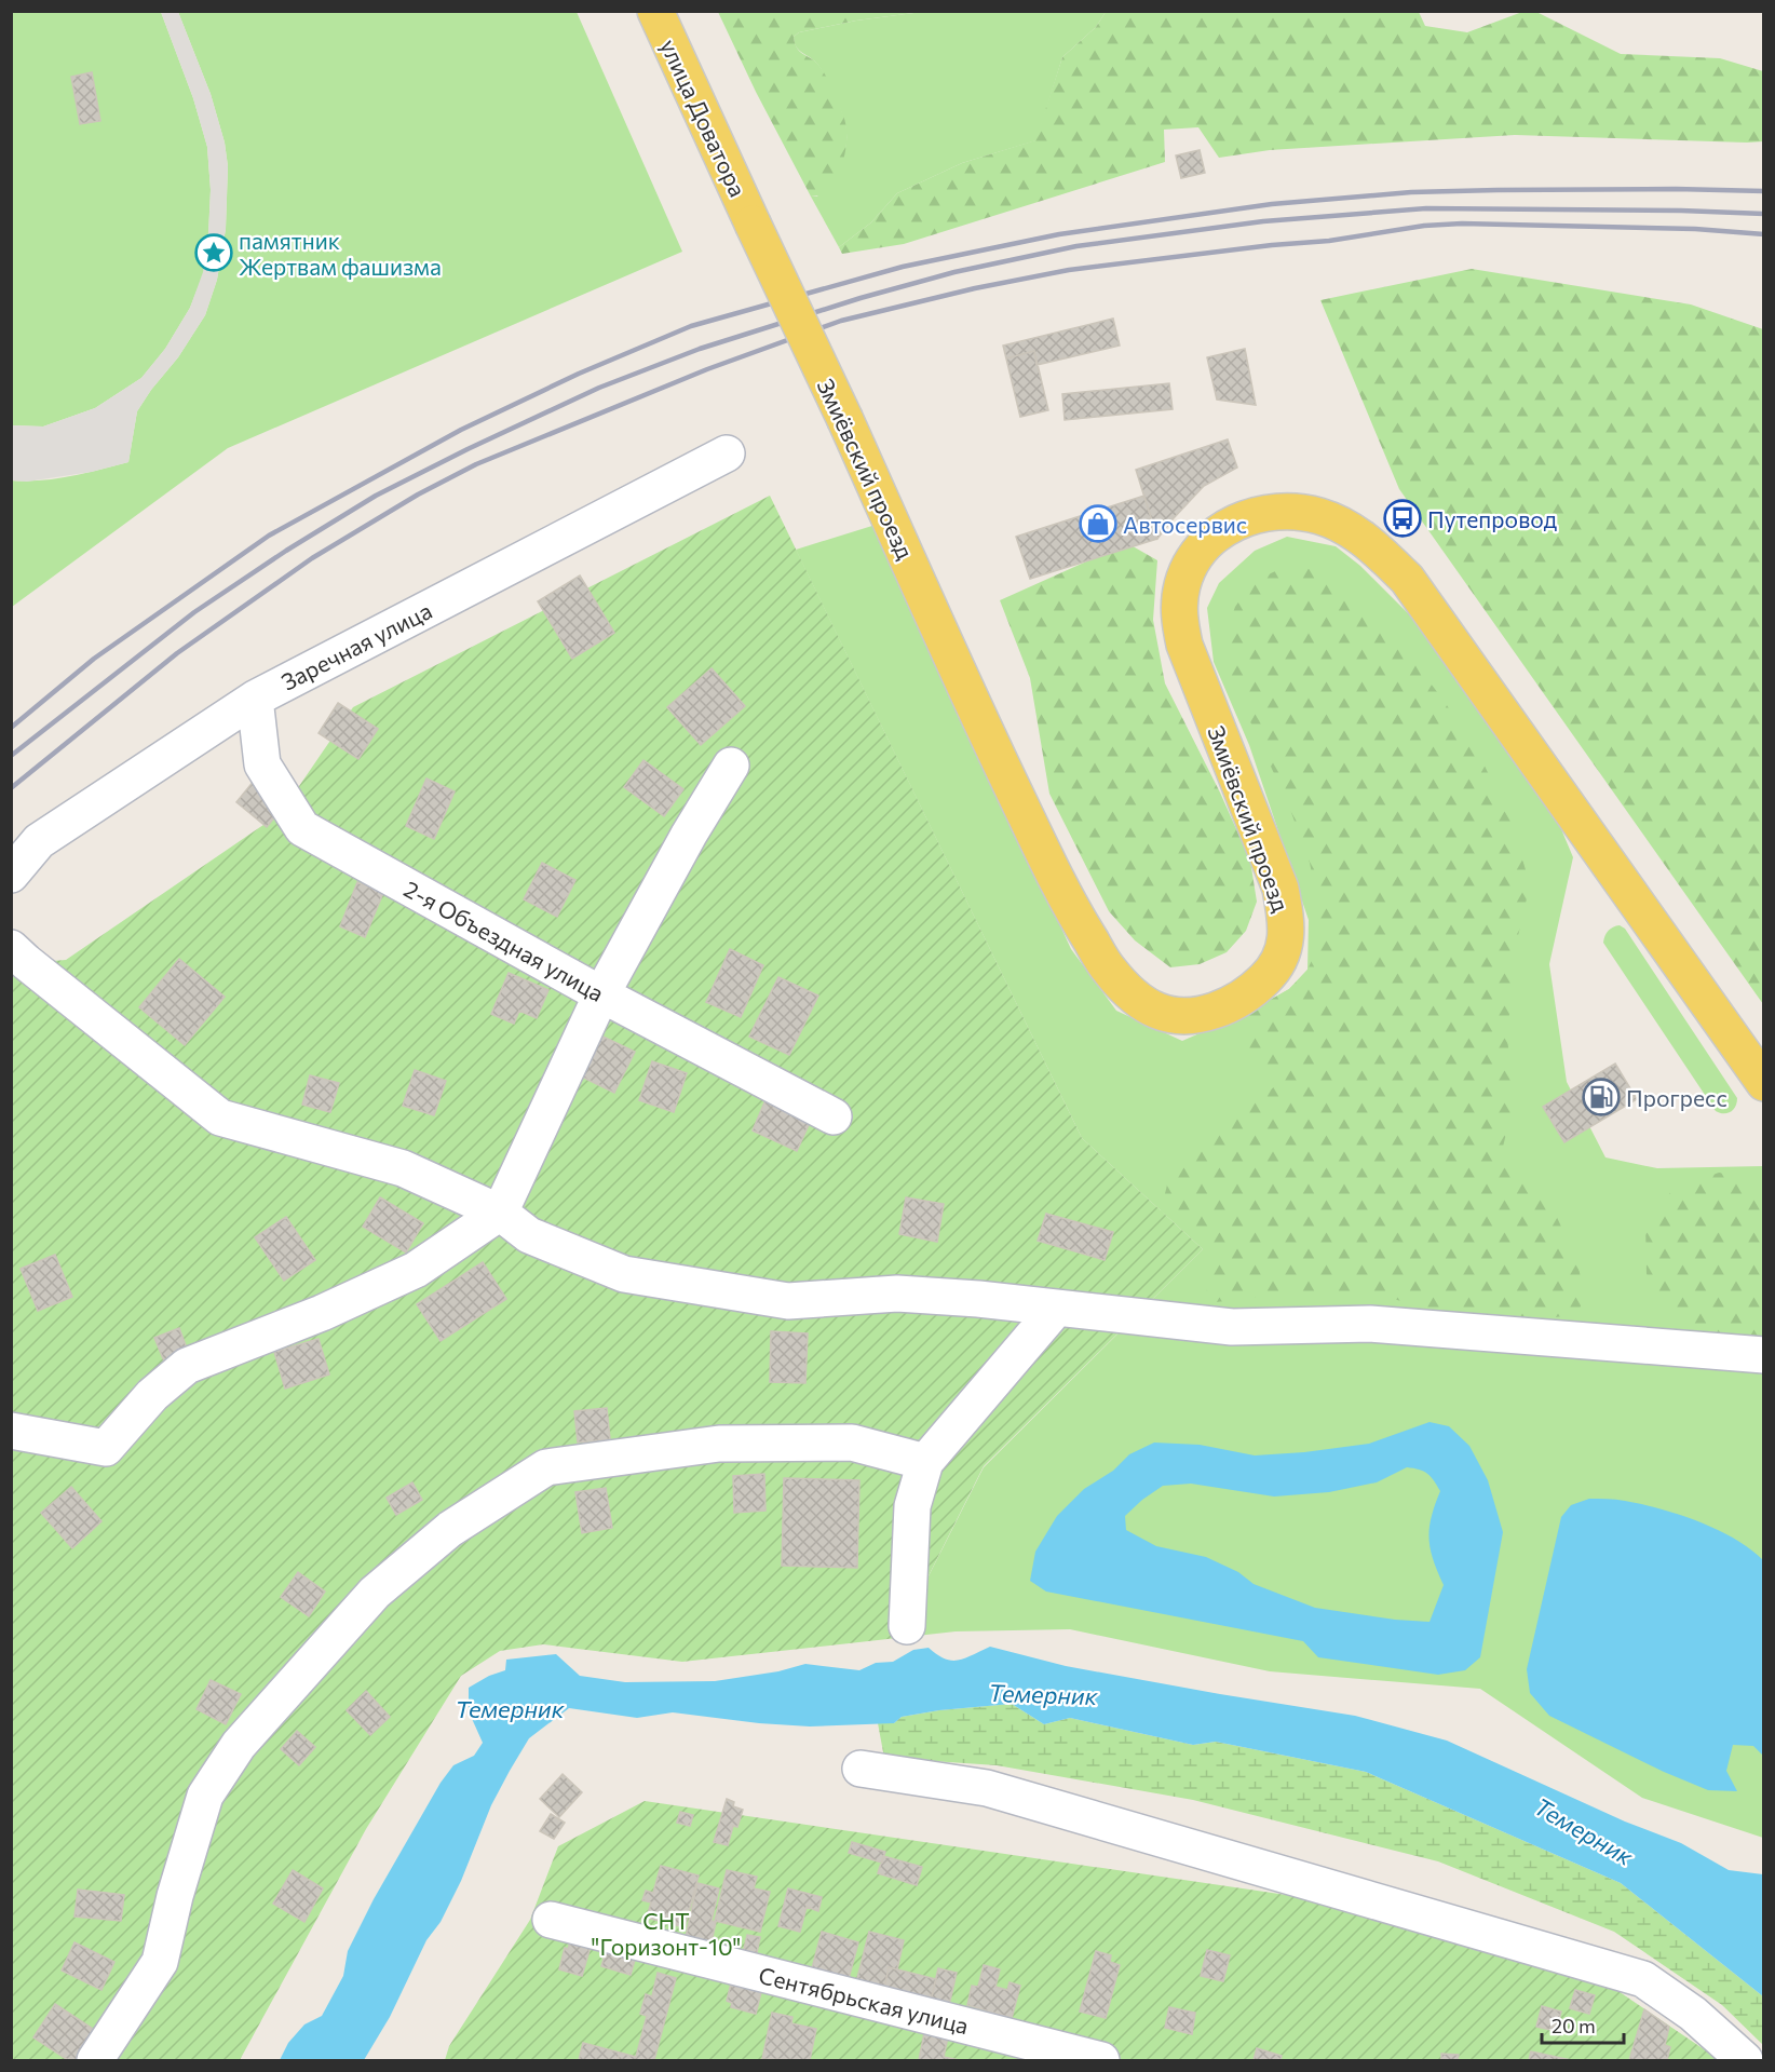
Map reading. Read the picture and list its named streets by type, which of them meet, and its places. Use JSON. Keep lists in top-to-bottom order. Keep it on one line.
{"streets":{"main road":["улица Доватора","Змиёвский проезд"],"street":["Заречная улица","2-я Объездная улица","Сентябрьская улица"]},"crossings":[["улица Доватора","Змиёвский проезд"],["Заречная улица","2-я Объездная улица"]],"water":["Темерник"],"parks":["СНТ \"Горизонт-10\""],"places":{"place":["памятник Жертвам фашизма"],"bus stop":["Путепровод"],"shop":["Автосервис"],"fuel station":["Прогресс"]},"scale_bar":"20 m"}
